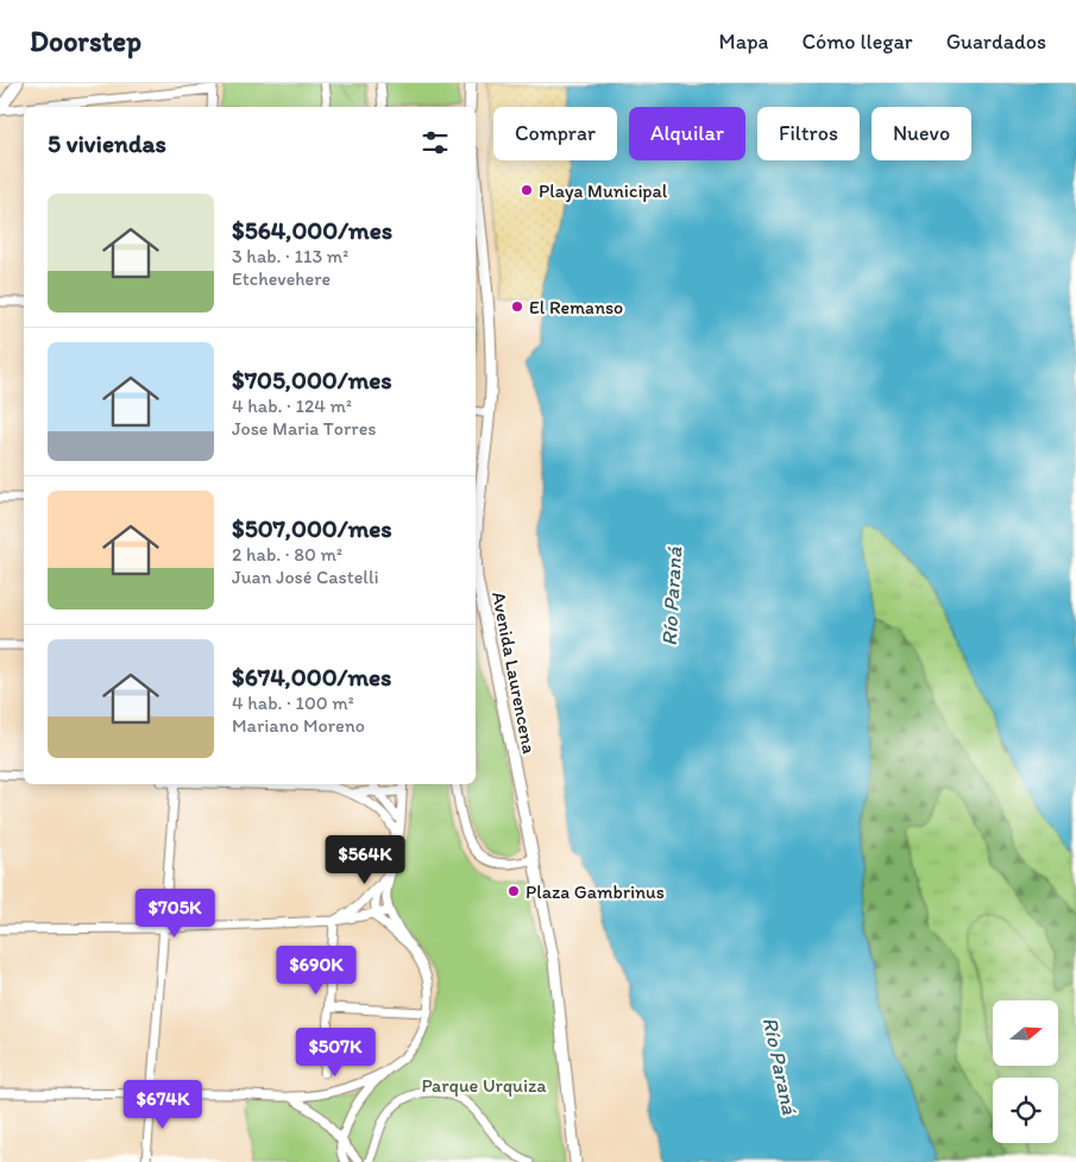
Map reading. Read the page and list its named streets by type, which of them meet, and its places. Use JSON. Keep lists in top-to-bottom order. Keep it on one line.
{"streets":{"street":["Avenida Laurencena"]},"water":["Río Paraná"],"parks":["Parque Urquiza"],"places":["Playa Municipal","El Remanso","Plaza Gambrinus"],"north":"right","page":{"header":"Doorstep","nav":["Mapa","Cómo llegar","Guardados"],"chip":["Comprar","Alquilar","Filtros","Nuevo"],"heading":"5 viviendas","list":[{"name":"$564,000/mes","note":"3 hab. · 113 m² · Etchevehere"},{"name":"$705,000/mes","note":"4 hab. · 124 m² · Jose Maria Torres"},{"name":"$507,000/mes","note":"2 hab. · 80 m² · Juan José Castelli"},{"name":"$674,000/mes","note":"4 hab. · 100 m² · Mariano Moreno"}],"price":["$564K","$705K","$690K","$507K","$674K"]}}
